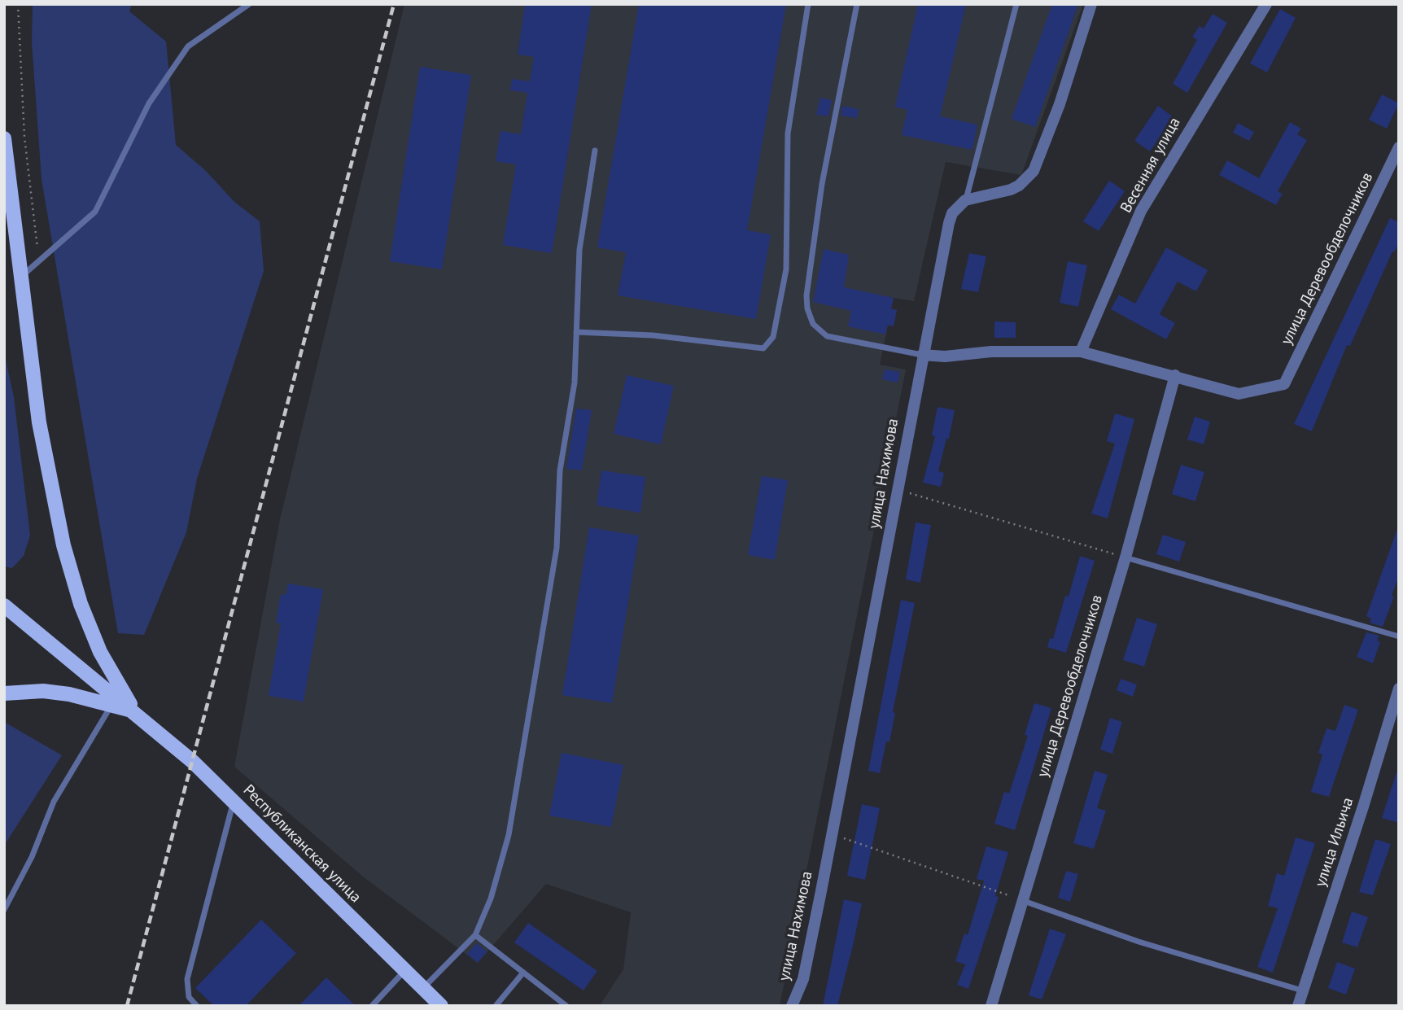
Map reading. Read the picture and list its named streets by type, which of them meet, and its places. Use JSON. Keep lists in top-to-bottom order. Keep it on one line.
{"streets":{"main road":["Республиканская улица"],"street":["Весенняя улица","улица Деревообделочников","улица Нахимова","улица Ильича"]}}
